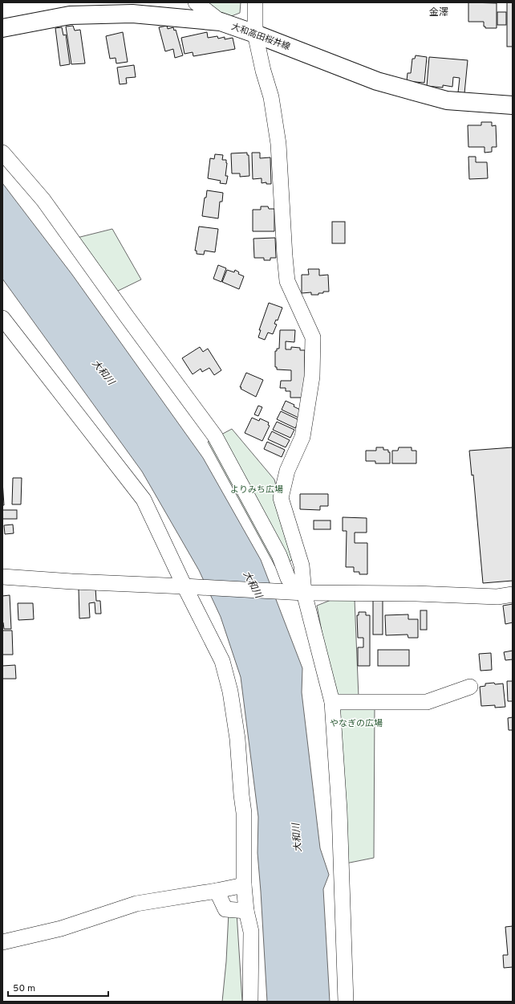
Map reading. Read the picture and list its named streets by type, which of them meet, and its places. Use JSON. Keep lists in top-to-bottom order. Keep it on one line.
{"streets":{"main road":["大和高田桜井線"]},"districts":["金澤"],"water":["大和川"],"parks":["よりみち広場","やなぎの広場"],"scale_bar":"50 m"}
